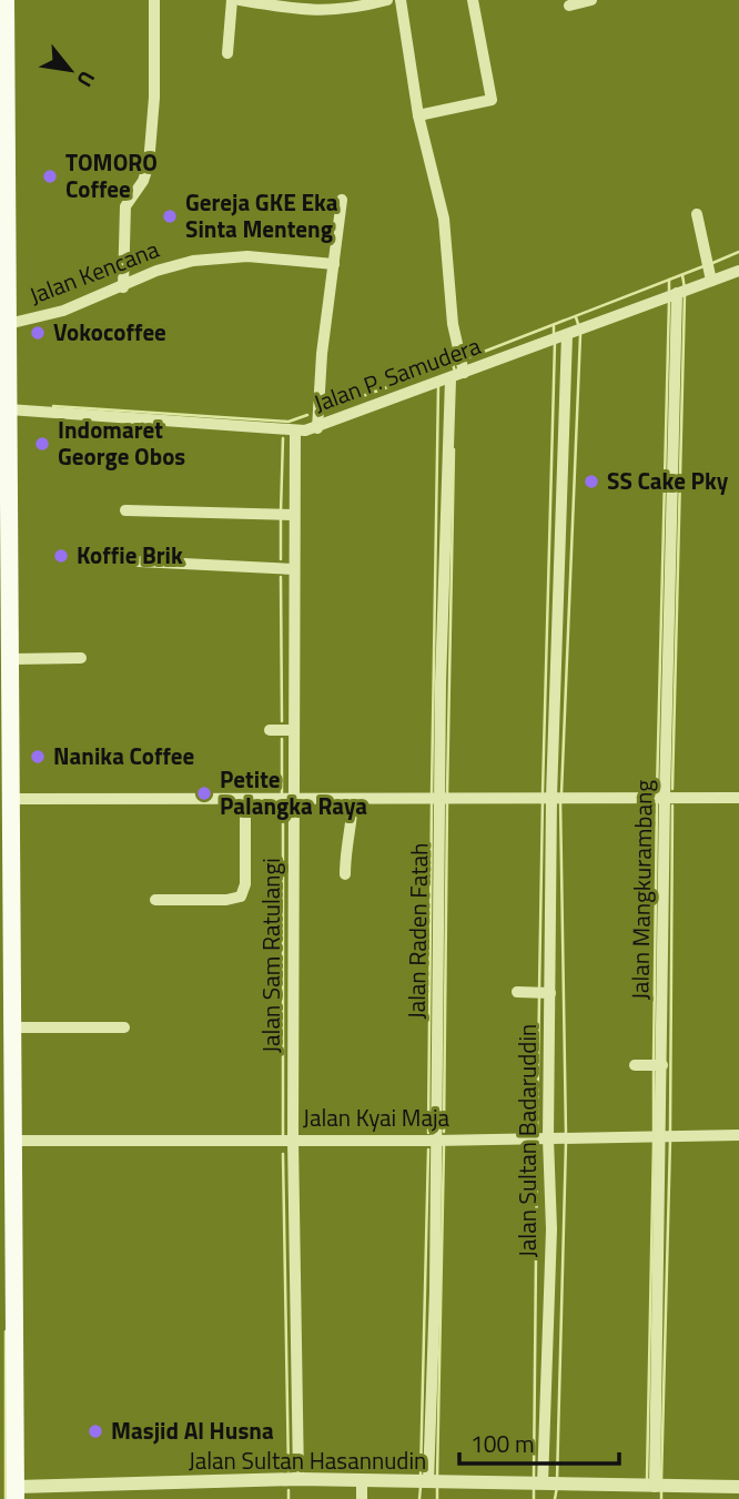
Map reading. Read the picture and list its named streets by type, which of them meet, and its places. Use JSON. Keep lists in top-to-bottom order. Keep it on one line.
{"streets":{"street":["Jalan Kencana","Jalan P. Samudera","Jalan Mangkurambang","Jalan Raden Fatah","Jalan Sam Ratulangi","Jalan Kyai Maja","Jalan Sultan Badaruddin","Jalan Sultan Hasannudin"]},"crossings":[["Jalan P. Samudera","Jalan Mangkurambang"],["Jalan P. Samudera","Jalan Raden Fatah"],["Jalan P. Samudera","Jalan Sam Ratulangi"],["Jalan P. Samudera","Jalan Sultan Badaruddin"],["Jalan Mangkurambang","Jalan Kyai Maja"],["Jalan Mangkurambang","Jalan Sultan Hasannudin"],["Jalan Raden Fatah","Jalan Kyai Maja"],["Jalan Raden Fatah","Jalan Sultan Hasannudin"],["Jalan Sam Ratulangi","Jalan Kyai Maja"],["Jalan Sam Ratulangi","Jalan Sultan Hasannudin"],["Jalan Kyai Maja","Jalan Sultan Badaruddin"],["Jalan Sultan Badaruddin","Jalan Sultan Hasannudin"]],"places":["TOMORO Coffee","Gereja GKE Eka Sinta Menteng","Vokocoffee","Indomaret George Obos","SS Cake Pky","Koffie Brik","Nanika Coffee","Petite Palangka Raya","Masjid Al Husna"],"scale_bar":"100 m","north":"bottom right"}
